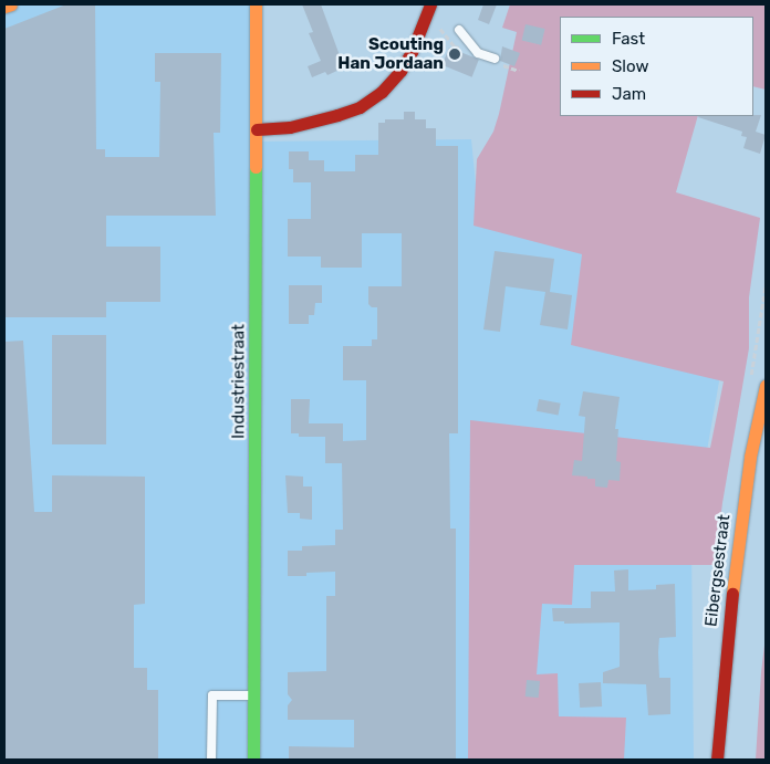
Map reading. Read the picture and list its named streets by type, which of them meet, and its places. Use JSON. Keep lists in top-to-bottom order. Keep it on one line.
{"streets":{"street":["Industriestraat","Eibergsestraat"]},"places":["Scouting Han Jordaan"],"legend":["Fast","Slow","Jam"]}
